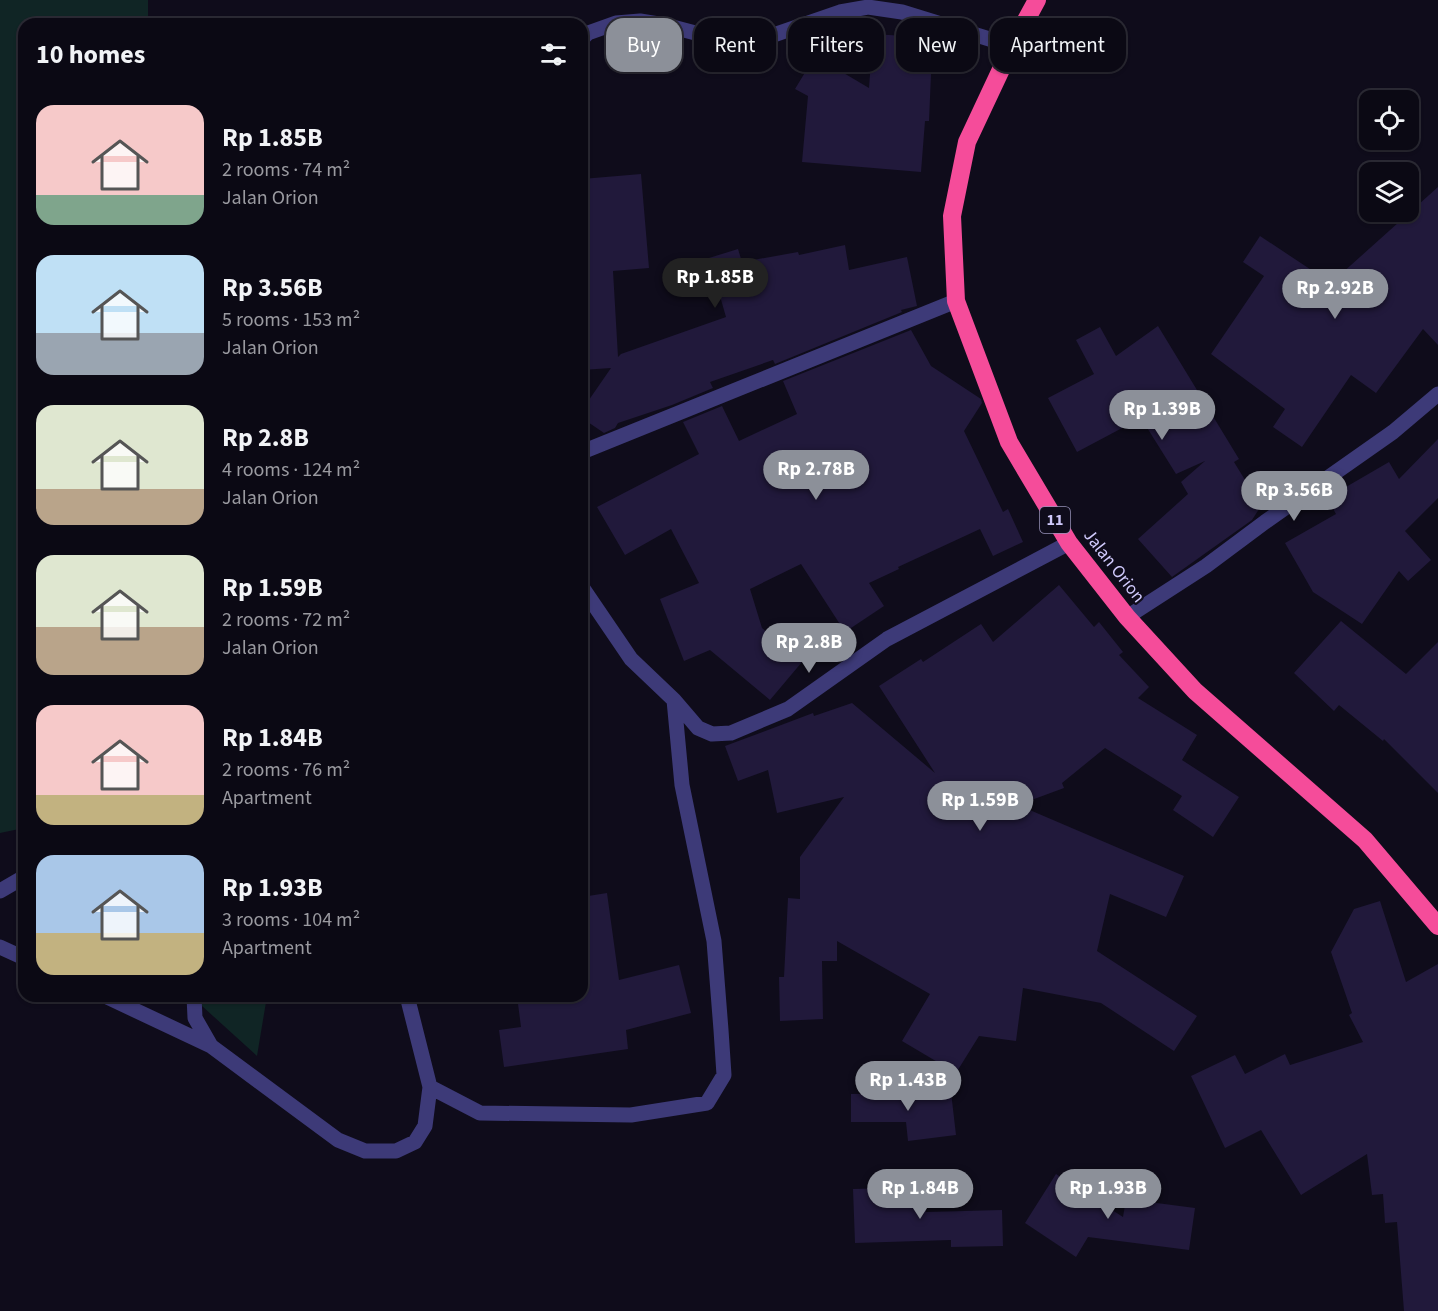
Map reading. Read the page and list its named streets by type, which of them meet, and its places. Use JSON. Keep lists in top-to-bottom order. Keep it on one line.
{"streets":{"highway":["11","Jalan Orion"]},"page":{"chip":["Buy","Rent","Filters","New","Apartment"],"heading":"10 homes","list":[{"name":"Rp 1.85B","note":"2 rooms · 74 m² · Jalan Orion"},{"name":"Rp 3.56B","note":"5 rooms · 153 m² · Jalan Orion"},{"name":"Rp 2.8B","note":"4 rooms · 124 m² · Jalan Orion"},{"name":"Rp 1.59B","note":"2 rooms · 72 m² · Jalan Orion"},{"name":"Rp 1.84B","note":"2 rooms · 76 m² · Apartment"},{"name":"Rp 1.93B","note":"3 rooms · 104 m² · Apartment"}],"price":["Rp 1.85B","Rp 2.92B","Rp 1.39B","Rp 2.78B","Rp 3.56B","Rp 2.8B","Rp 1.59B","Rp 1.43B","Rp 1.84B","Rp 1.93B"]}}
